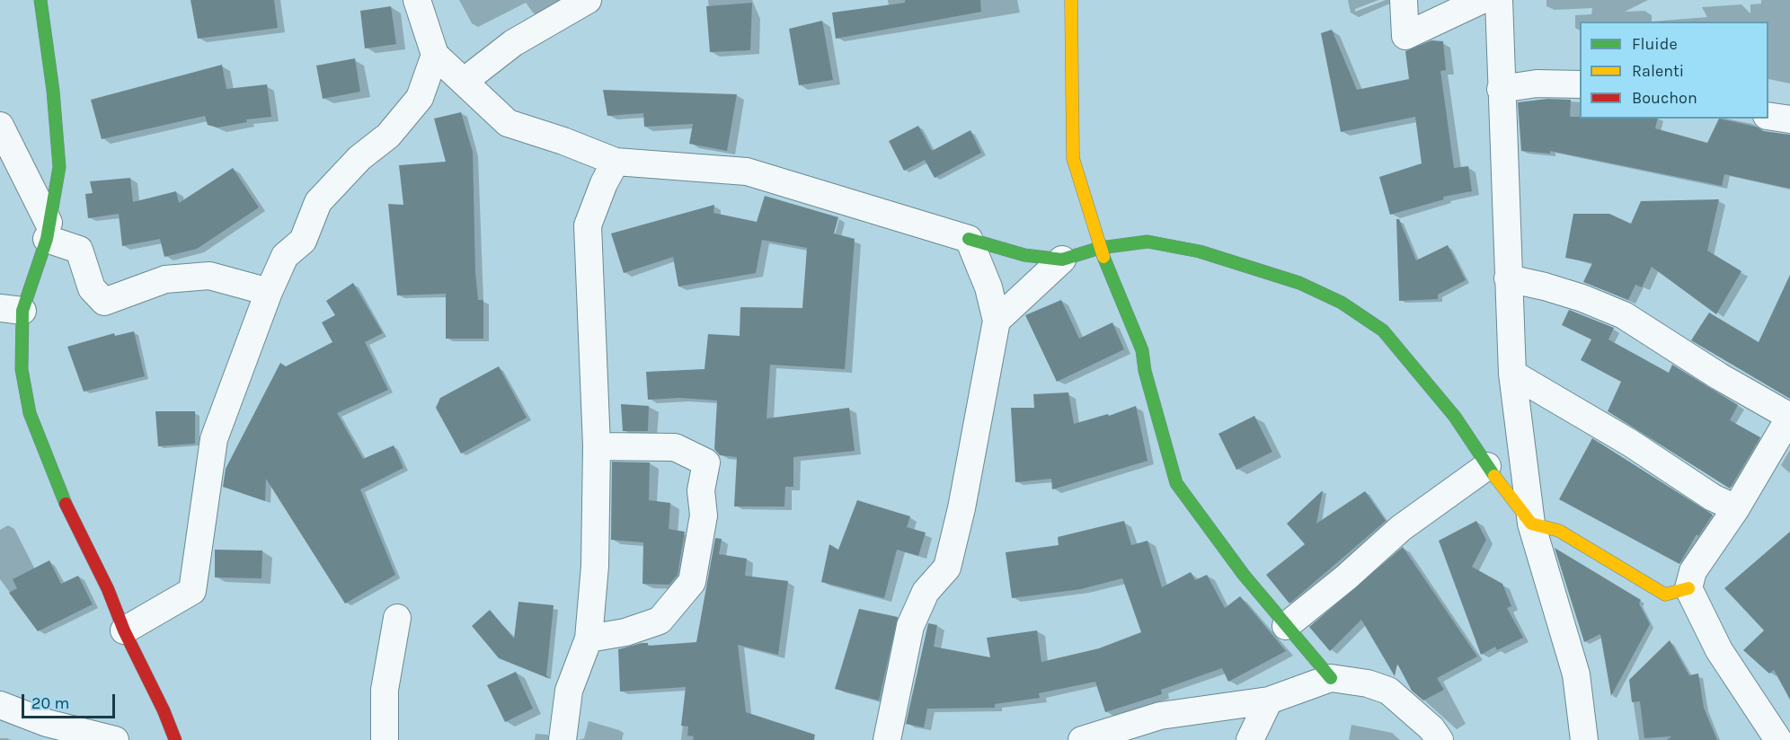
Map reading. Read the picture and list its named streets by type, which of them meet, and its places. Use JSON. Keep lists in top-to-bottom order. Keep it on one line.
{"legend":["Fluide","Ralenti","Bouchon"],"scale_bar":"20 m"}
